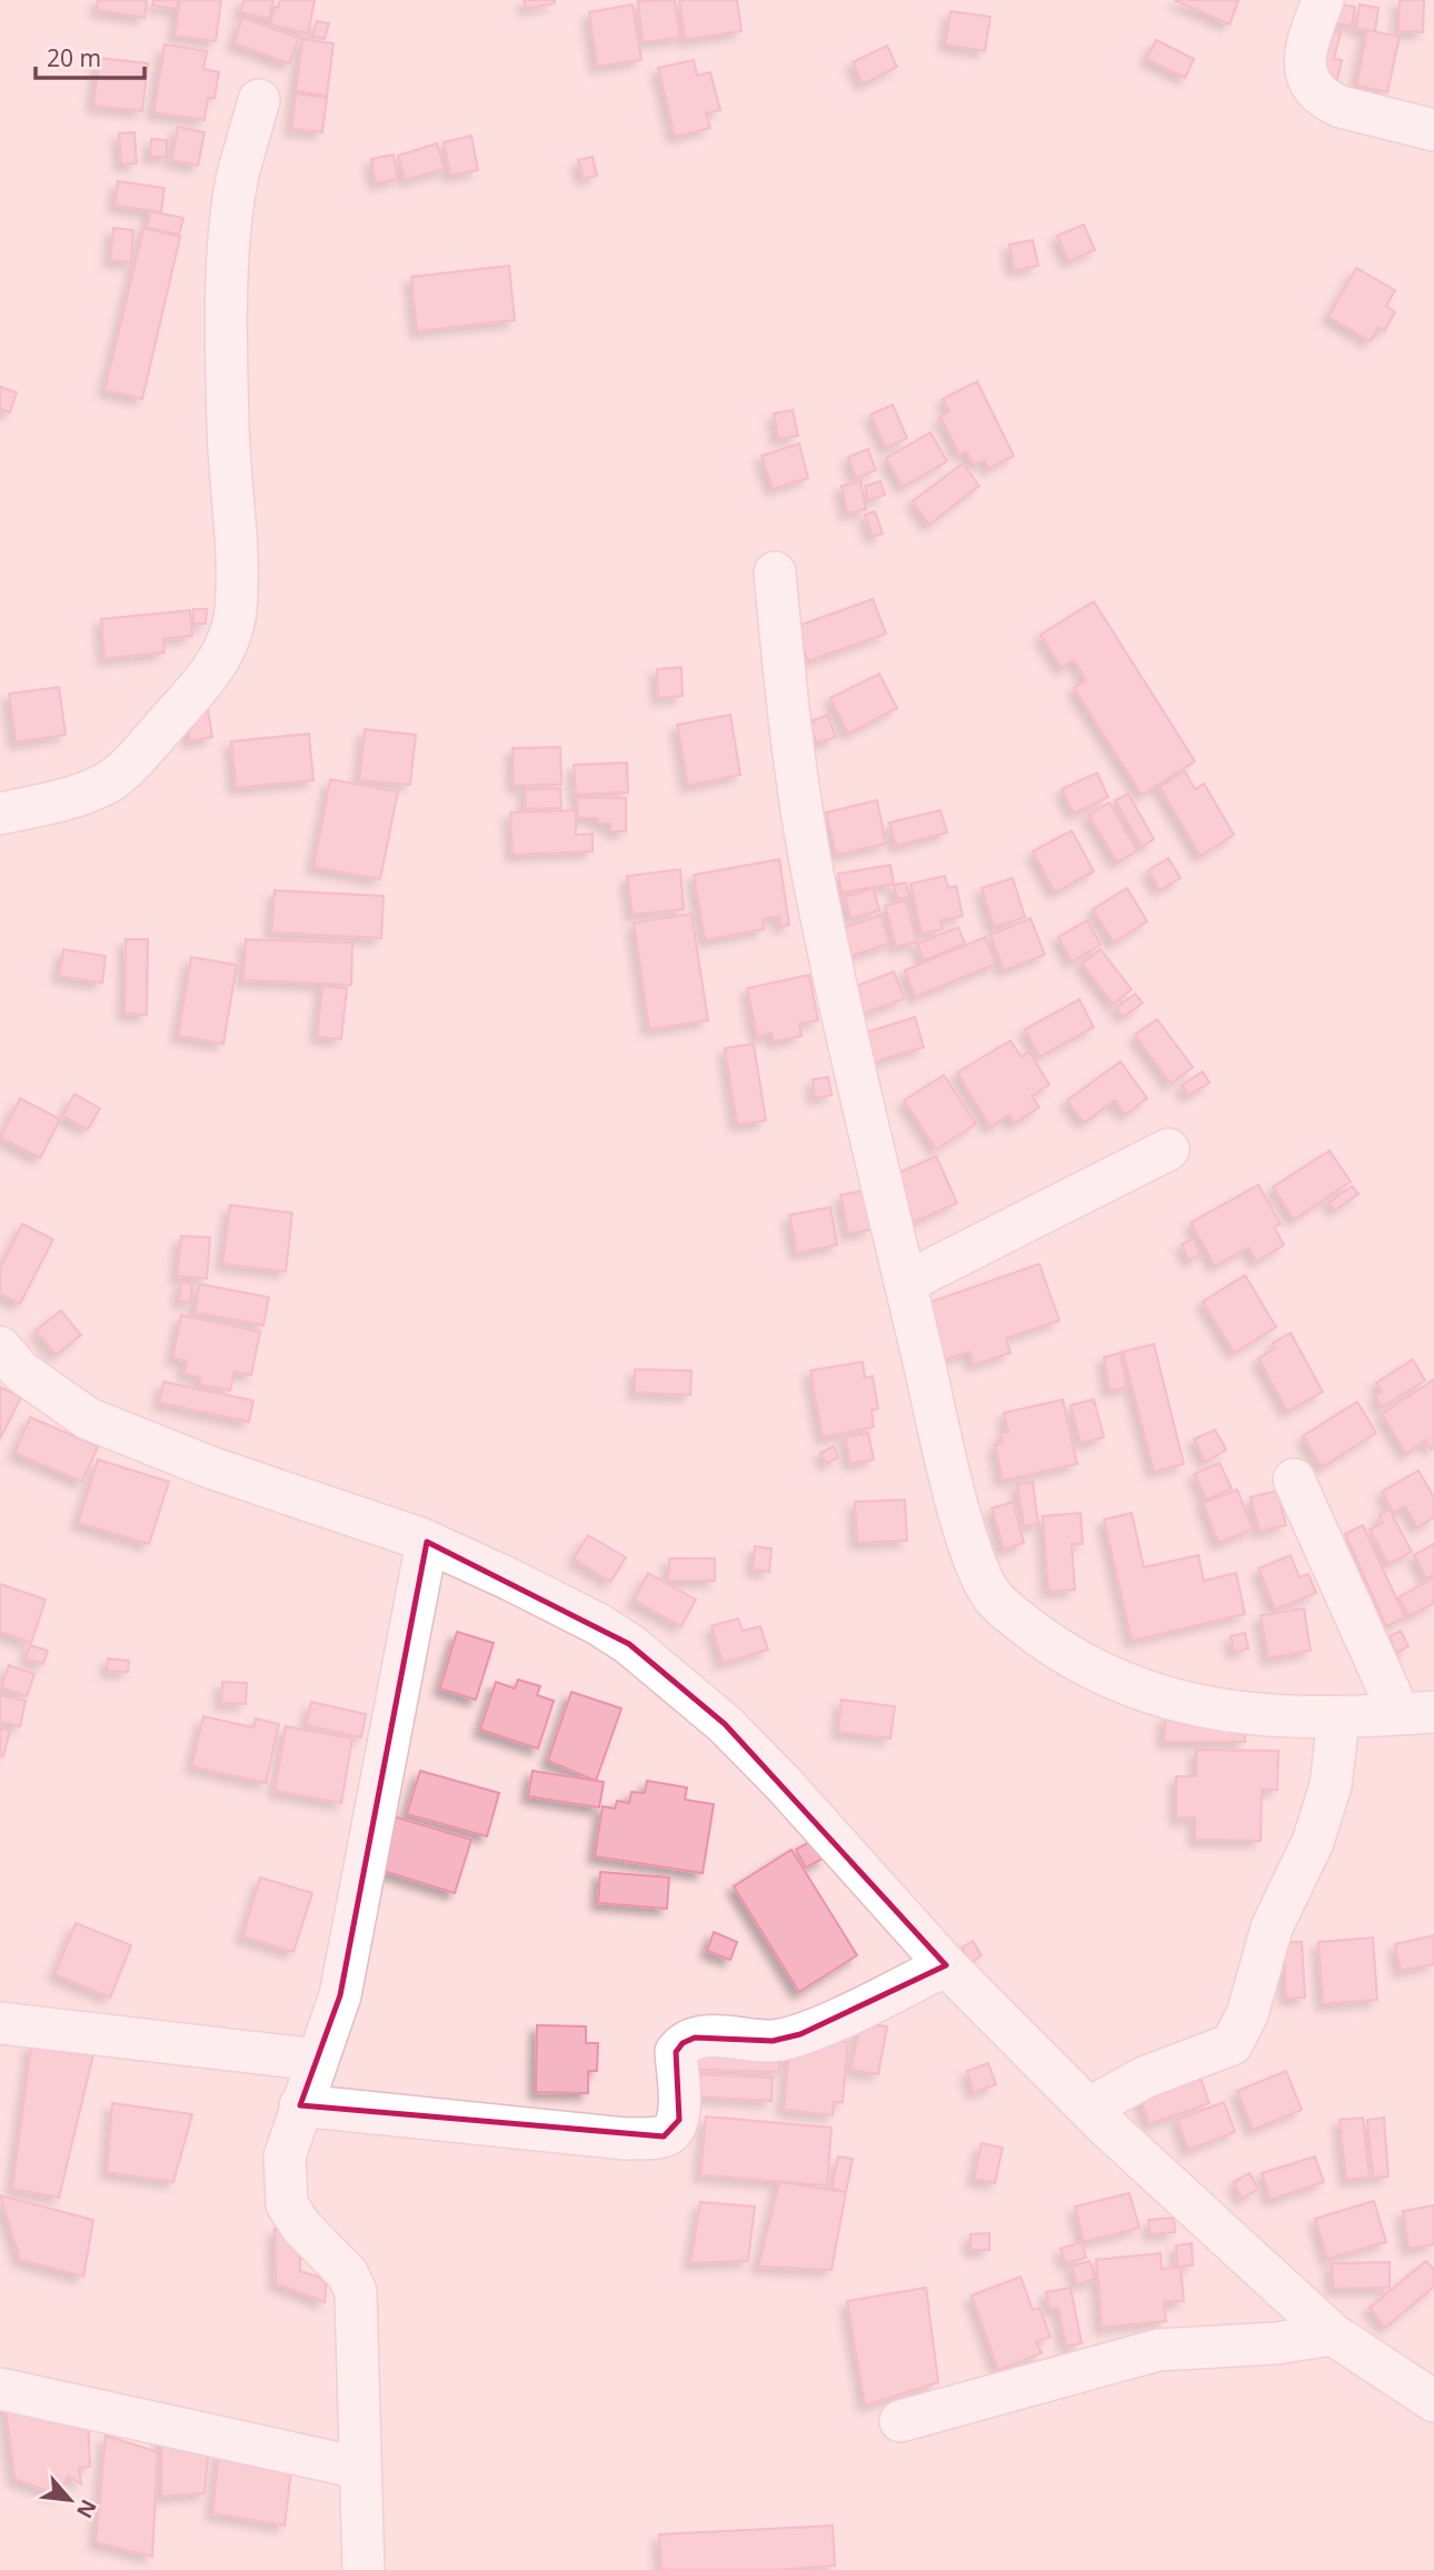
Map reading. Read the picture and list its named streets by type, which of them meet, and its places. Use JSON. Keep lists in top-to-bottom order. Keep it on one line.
{"scale_bar":"20 m","north":"bottom right"}
